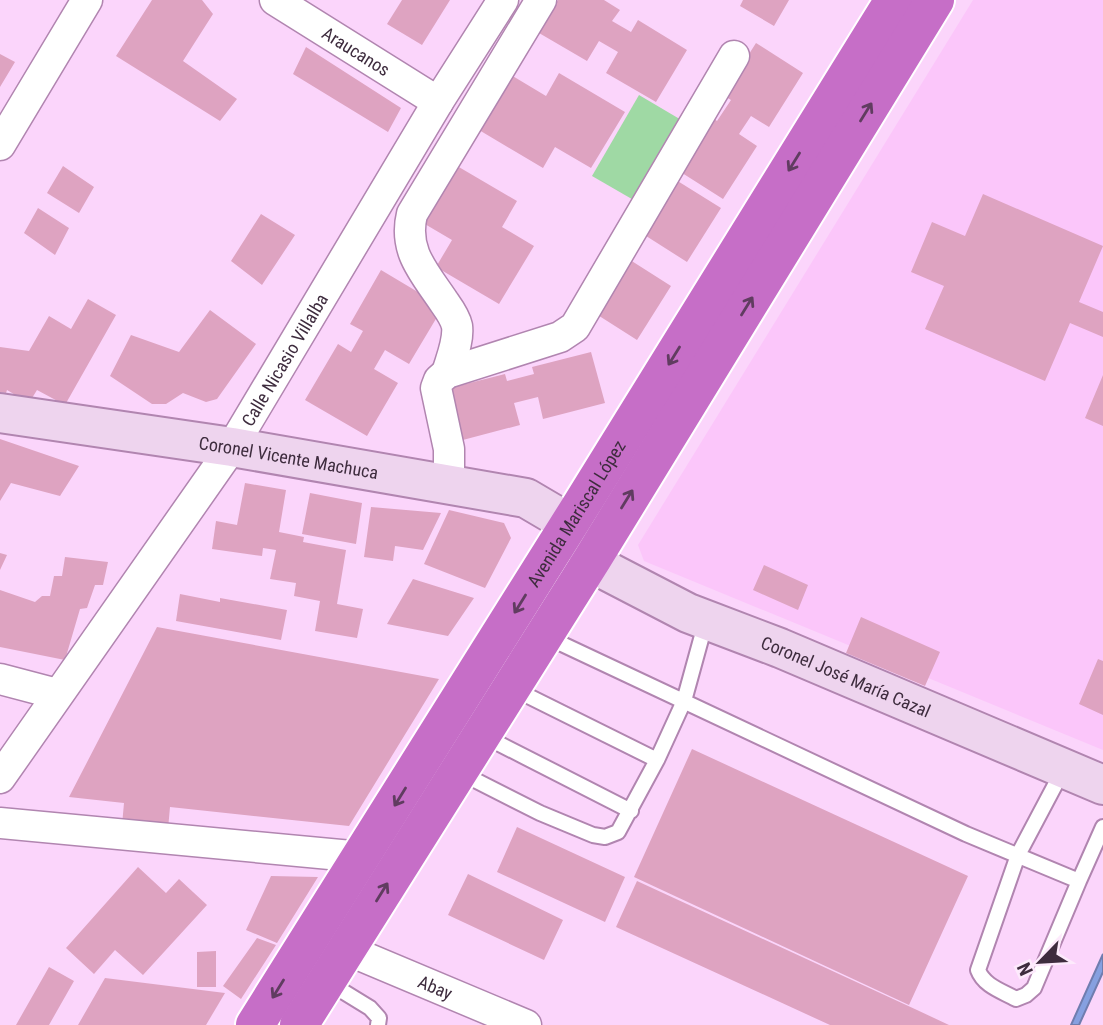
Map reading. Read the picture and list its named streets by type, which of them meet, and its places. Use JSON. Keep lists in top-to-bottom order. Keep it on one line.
{"streets":{"highway":["Avenida Mariscal López"],"street":["Araucanos","Calle Nicasio Villalba","Coronel Vicente Machuca","Coronel José María Cazal","Abay"]},"crossings":[["Araucanos","Calle Nicasio Villalba"],["Calle Nicasio Villalba","Coronel Vicente Machuca"],["Coronel Vicente Machuca","Avenida Mariscal López"],["Coronel Vicente Machuca","Coronel José María Cazal"],["Avenida Mariscal López","Coronel José María Cazal"],["Avenida Mariscal López","Abay"]],"north":"bottom left"}
